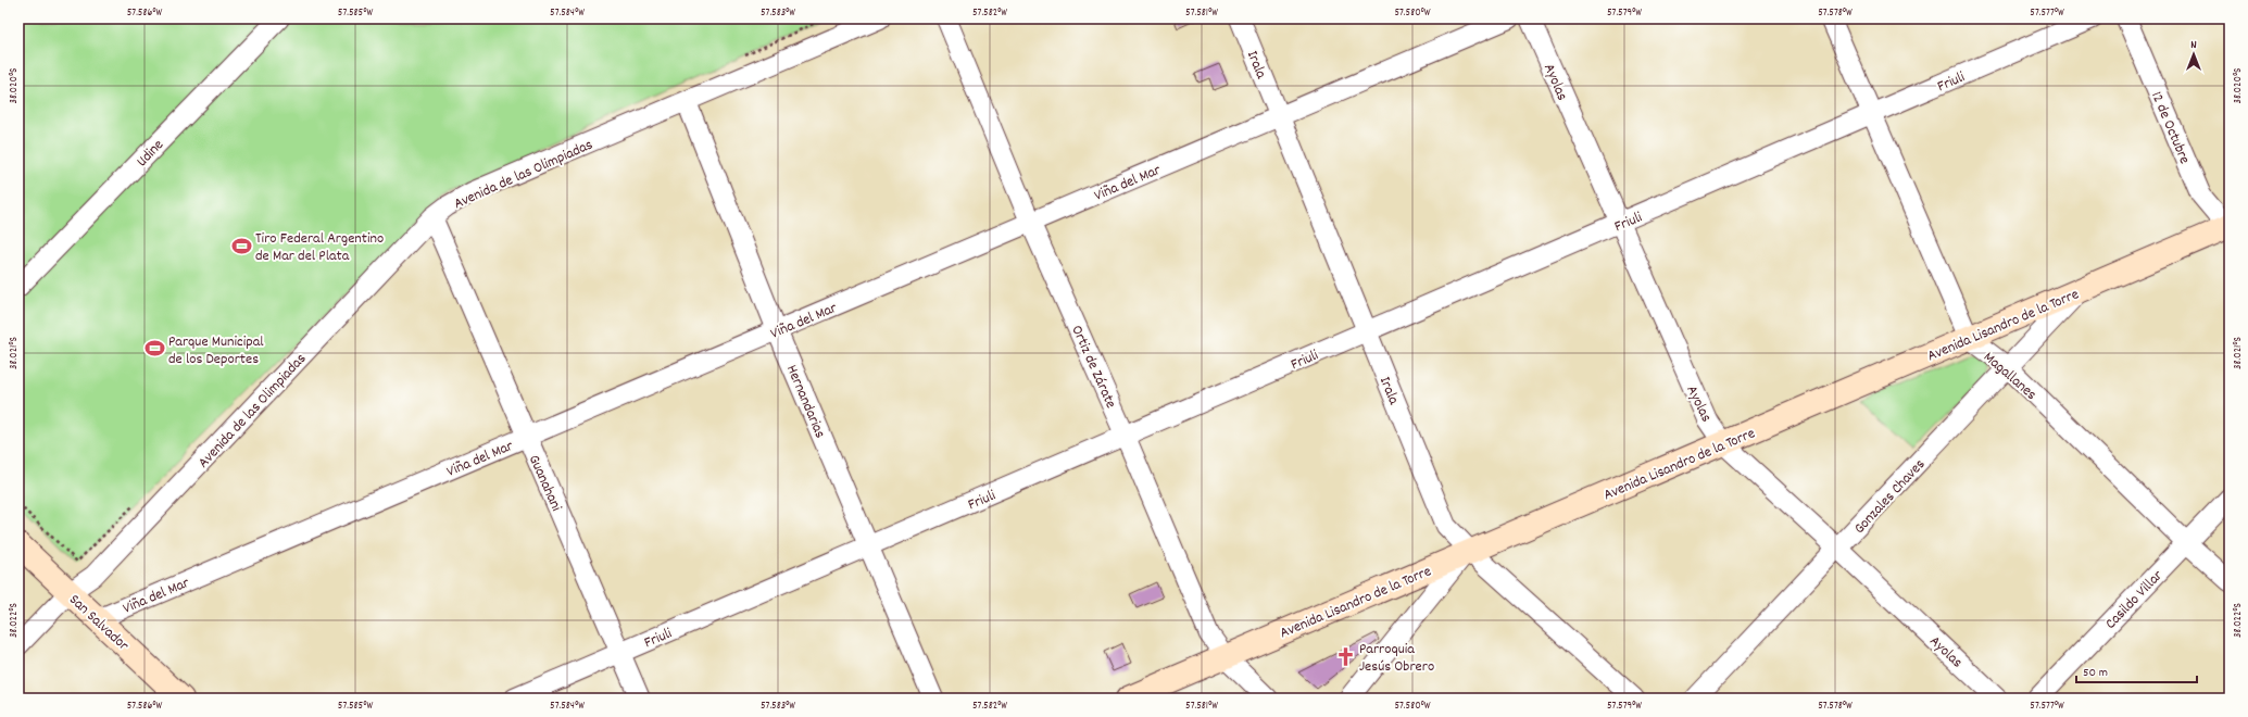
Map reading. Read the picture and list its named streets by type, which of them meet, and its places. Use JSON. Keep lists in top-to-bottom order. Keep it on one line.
{"streets":{"street":["Irala","Friuli","Ayolas","12 de Octubre","Udine","Avenida de las Olimpiadas","Viña del Mar","Avenida Lisandro de la Torre","Ortiz de Zárate","Magallanes","Hernandarias","Guanahani","Gonzales Chaves","Casildo Villar","San Salvador"]},"crossings":[["Irala","Friuli"],["Irala","Viña del Mar"],["Irala","Avenida Lisandro de la Torre"],["Friuli","Ayolas"],["Friuli","Ortiz de Zárate"],["Friuli","Magallanes"],["Friuli","Hernandarias"],["Friuli","Guanahani"],["Ayolas","Avenida Lisandro de la Torre"],["Ayolas","Gonzales Chaves"],["12 de Octubre","Avenida Lisandro de la Torre"],["Avenida de las Olimpiadas","Hernandarias"],["Avenida de las Olimpiadas","Guanahani"],["Avenida de las Olimpiadas","San Salvador"],["Viña del Mar","Ortiz de Zárate"],["Viña del Mar","Hernandarias"],["Viña del Mar","Guanahani"],["Viña del Mar","San Salvador"],["Avenida Lisandro de la Torre","Ortiz de Zárate"],["Avenida Lisandro de la Torre","Magallanes"],["Avenida Lisandro de la Torre","Gonzales Chaves"],["Magallanes","Gonzales Chaves"],["Magallanes","Casildo Villar"]],"places":{"sports":["Tiro Federal Argentino de Mar del Plata","Parque Municipal de los Deportes"],"church":["Parroquia Jesús Obrero"]},"scale_bar":"50 m","north":"top","coordinates":["57.586°W","57.585°W","57.584°W","57.583°W","57.582°W","57.581°W","57.580°W","57.579°W","57.578°W","57.577°W","38.020°S","38.021°S","38.022°S"]}
